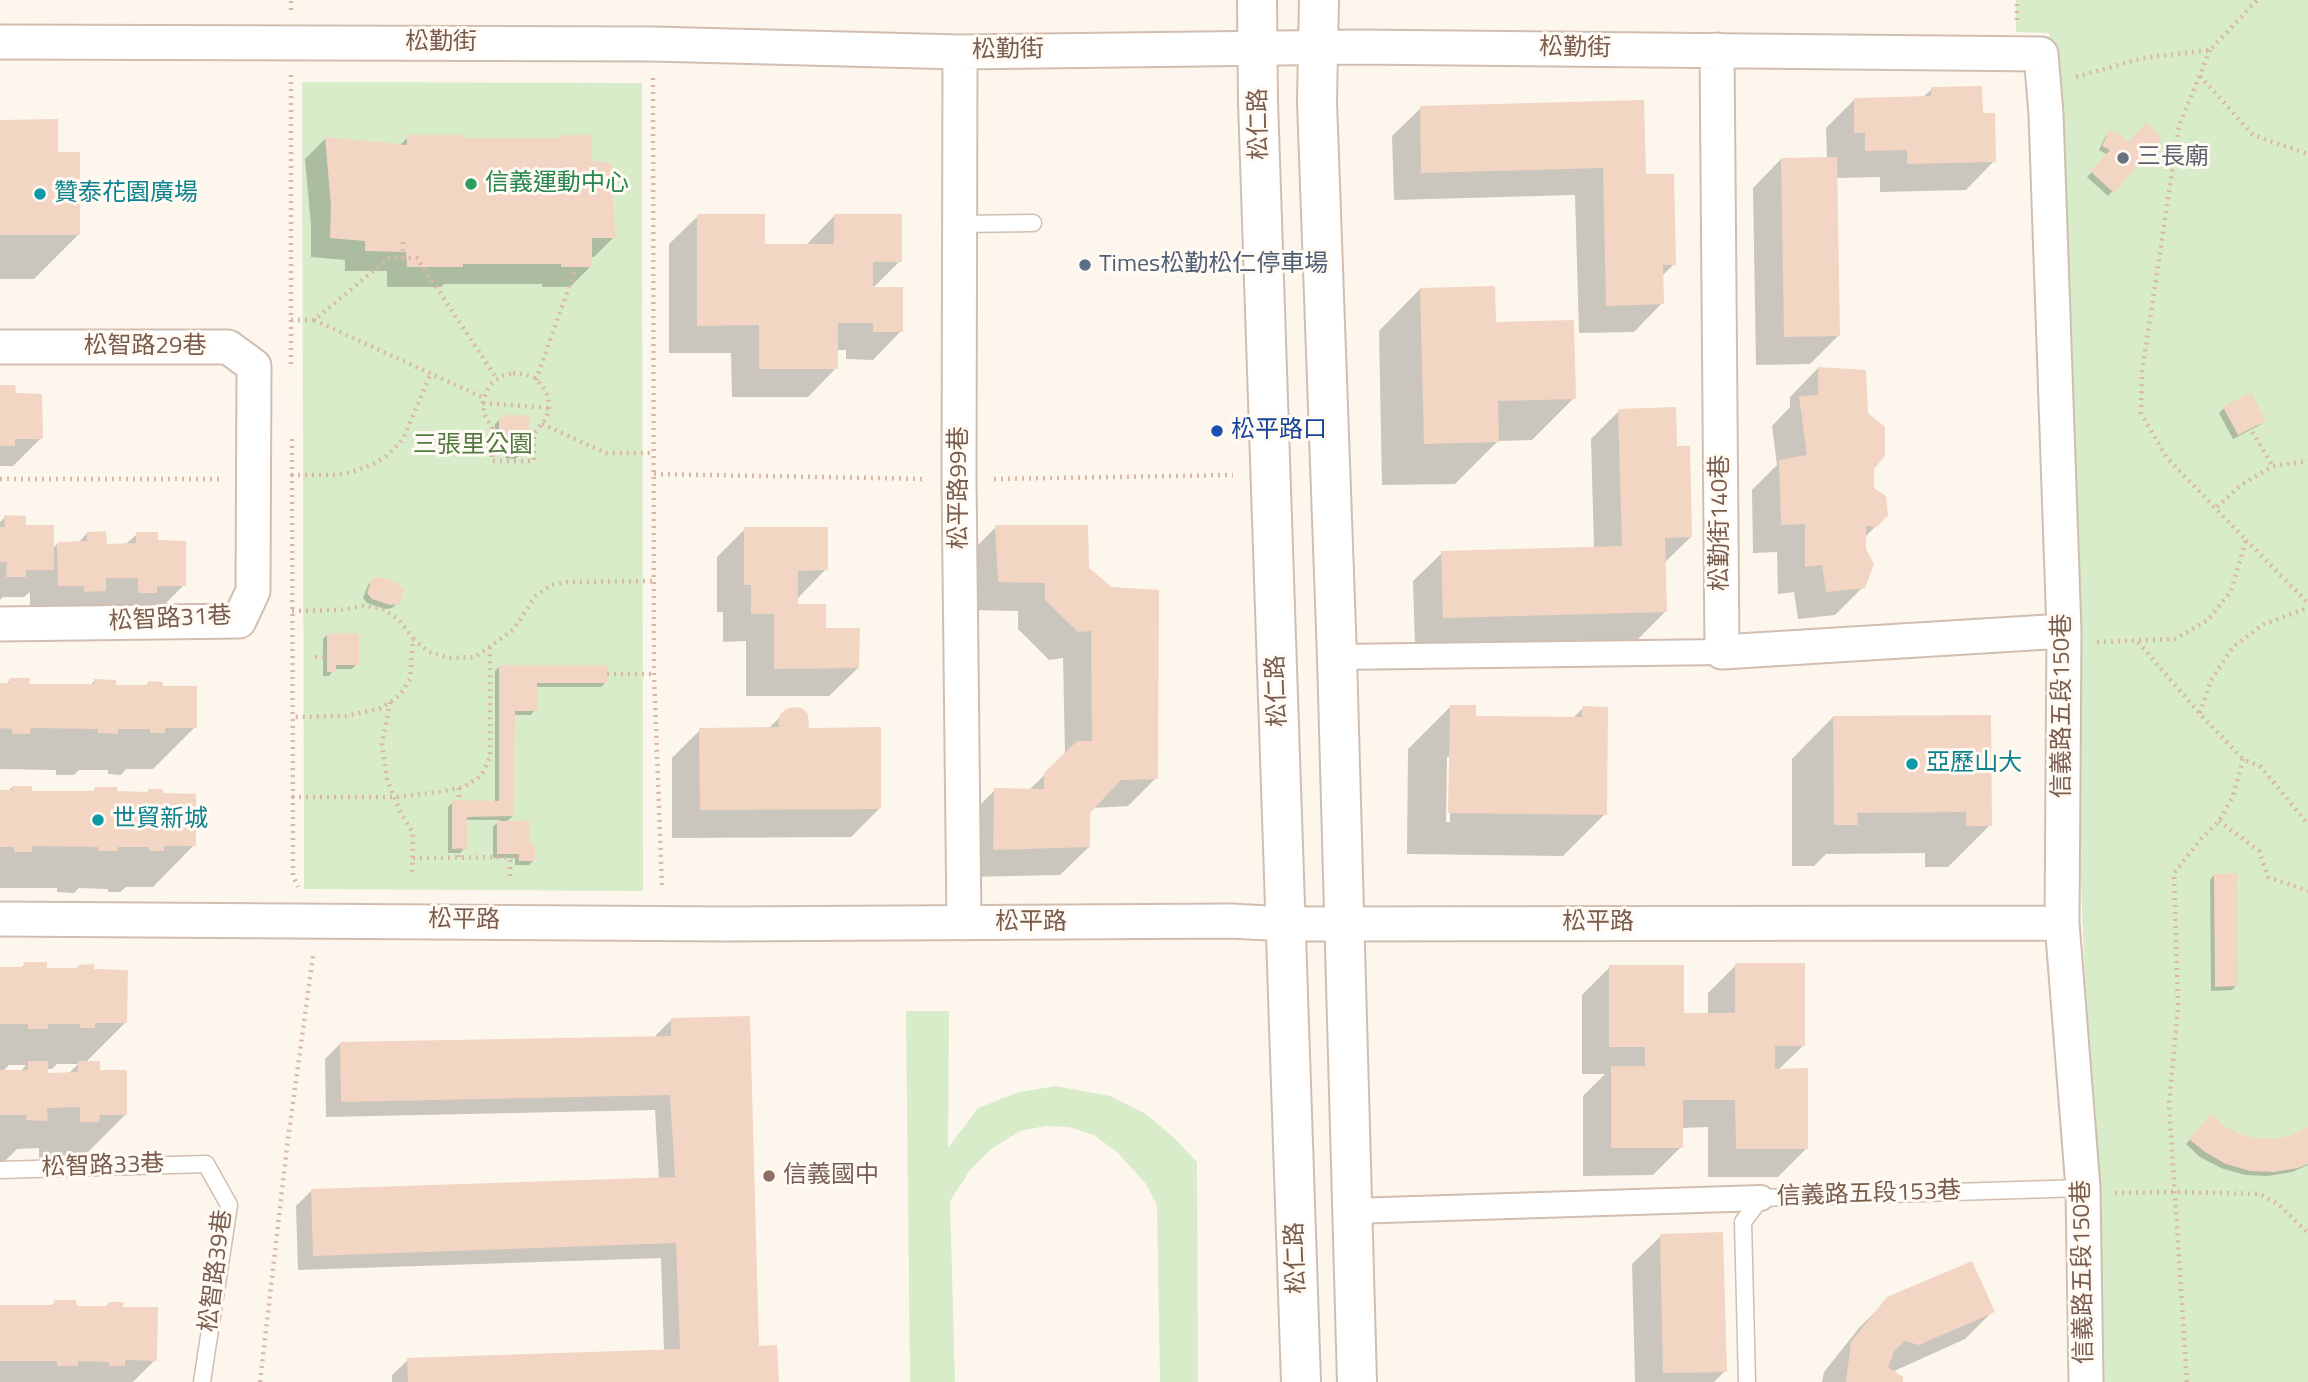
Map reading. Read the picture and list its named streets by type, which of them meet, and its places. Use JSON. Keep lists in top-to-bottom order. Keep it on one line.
{"streets":{"street":["松勤街","松仁路","松智路29巷","松平路99巷","松勤街140巷","松智路31巷","信義路五段150巷","松平路"],"lane":["松智路33巷","信義路五段153巷","松智路39巷"]},"crossings":[["松勤街","松仁路"],["松勤街","松平路99巷"],["松勤街","松勤街140巷"],["松勤街","信義路五段150巷"],["松仁路","松平路"],["松智路29巷","松智路31巷"],["松平路99巷","松平路"],["信義路五段150巷","松平路"],["信義路五段150巷","信義路五段153巷"],["松智路33巷","松智路39巷"]],"parks":["三張里公園"],"places":["三長廟","信義運動中心","贊泰花園廣場","Times松勤松仁停車場","松平路口","亞歷山大","世貿新城","信義國中"]}
